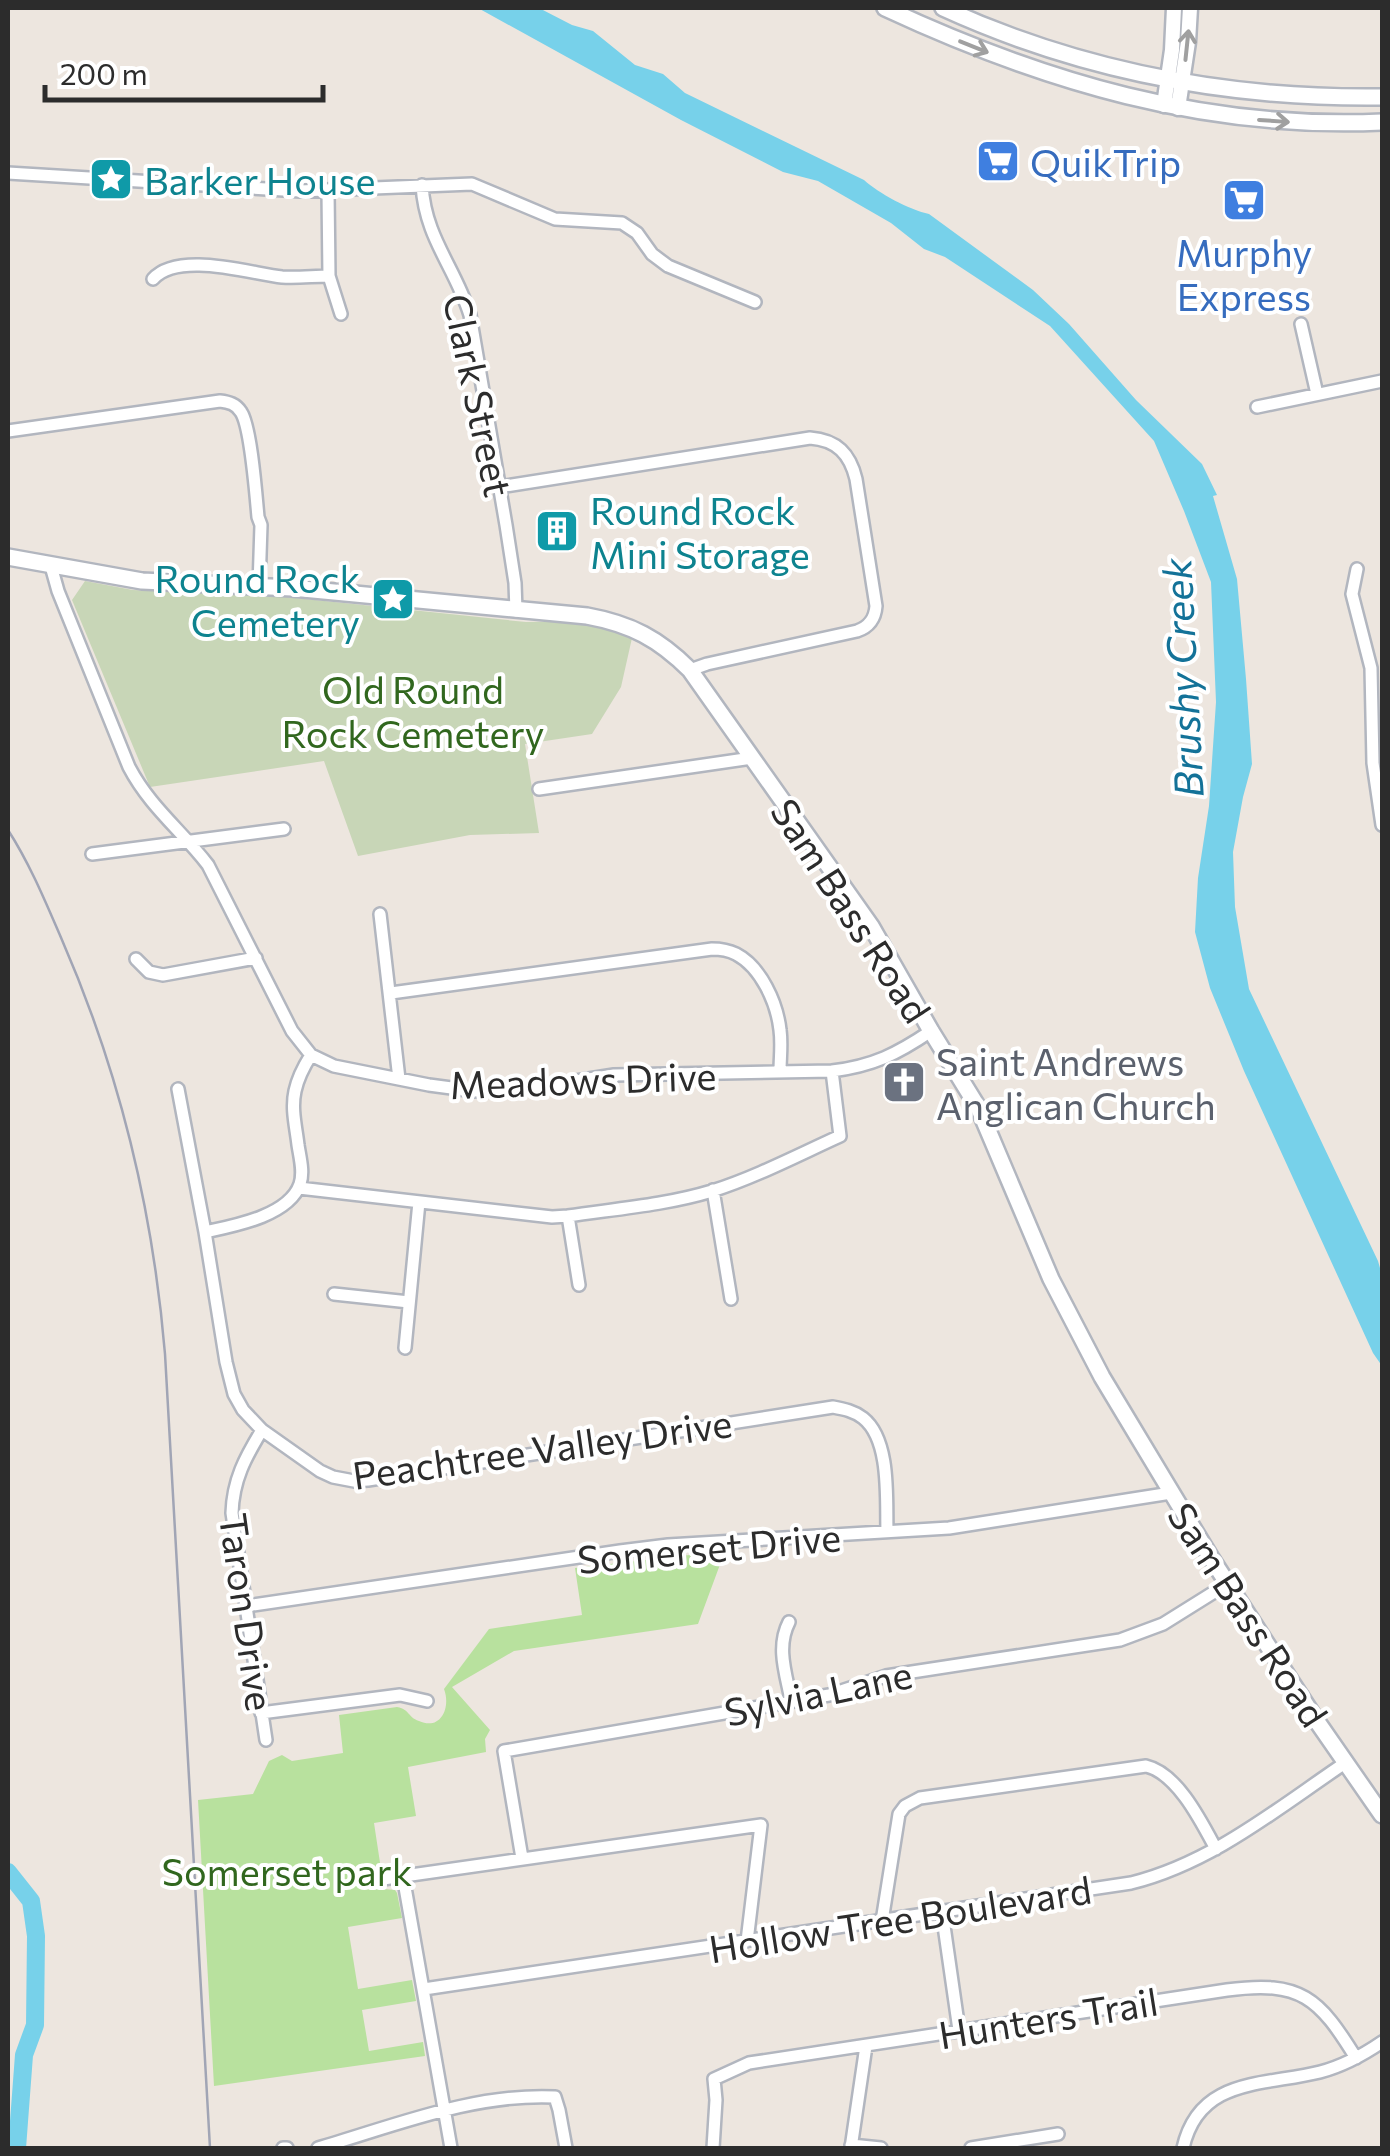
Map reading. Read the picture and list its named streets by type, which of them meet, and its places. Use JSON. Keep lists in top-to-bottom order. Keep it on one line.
{"streets":{"main road":["Sam Bass Road"],"street":["Clark Street","Meadows Drive","Peachtree Valley Drive","Somerset Drive","Taron Drive","Sylvia Lane","Hollow Tree Boulevard","Hunters Trail"]},"crossings":[["Clark Street","Sam Bass Road"],["Sam Bass Road","Meadows Drive"],["Sam Bass Road","Somerset Drive"],["Sam Bass Road","Sylvia Lane"],["Sam Bass Road","Hollow Tree Boulevard"],["Peachtree Valley Drive","Somerset Drive"],["Peachtree Valley Drive","Taron Drive"],["Somerset Drive","Taron Drive"]],"water":["Brushy Creek"],"parks":["Old Round Rock Cemetery","Somerset park"],"places":{"supermarket":["QuikTrip","Murphy Express"],"place":["Barker House","Round Rock Cemetery"],"building":["Round Rock Mini Storage"],"church":["Saint Andrews Anglican Church"]},"scale_bar":"200 m"}
